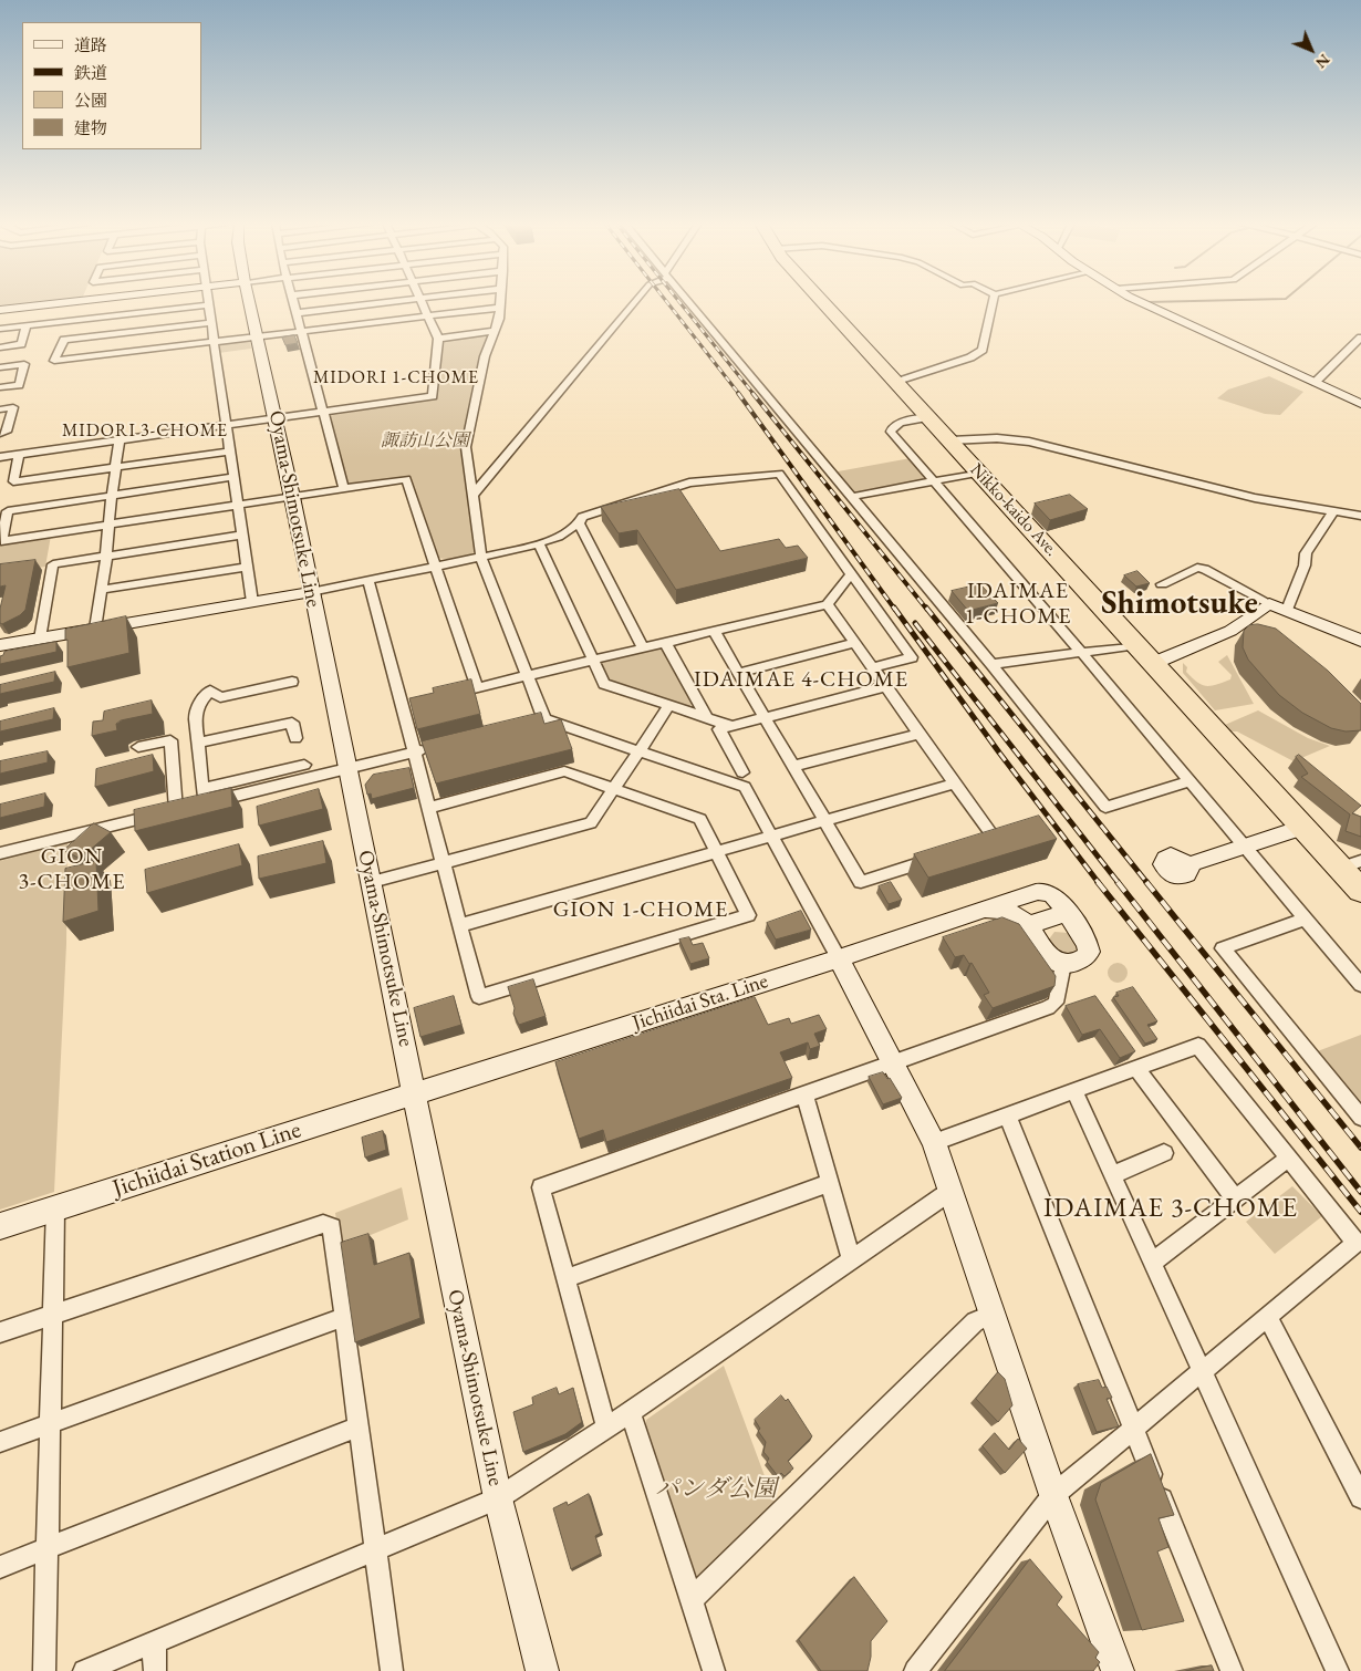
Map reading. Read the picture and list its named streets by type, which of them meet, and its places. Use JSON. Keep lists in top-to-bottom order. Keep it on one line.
{"streets":{"highway":["Nikko-kaido Ave."],"main road":["Oyama-Shimotsuke Line","Jichiidai Sta. Line","Jichiidai Station Line"]},"crossings":[["Oyama-Shimotsuke Line","Jichiidai Sta. Line"],["Oyama-Shimotsuke Line","Jichiidai Station Line"],["Jichiidai Sta. Line","Jichiidai Station Line"]],"districts":["MIDORI 1-CHOME","MIDORI 3-CHOME","IDAIMAE 1-CHOME","Shimotsuke","IDAIMAE 4-CHOME","GION 3-CHOME","GION 1-CHOME","IDAIMAE 3-CHOME"],"parks":["諏訪山公園","パンダ公園"],"legend":["道路","鉄道","公園","建物"],"north":"bottom right"}
